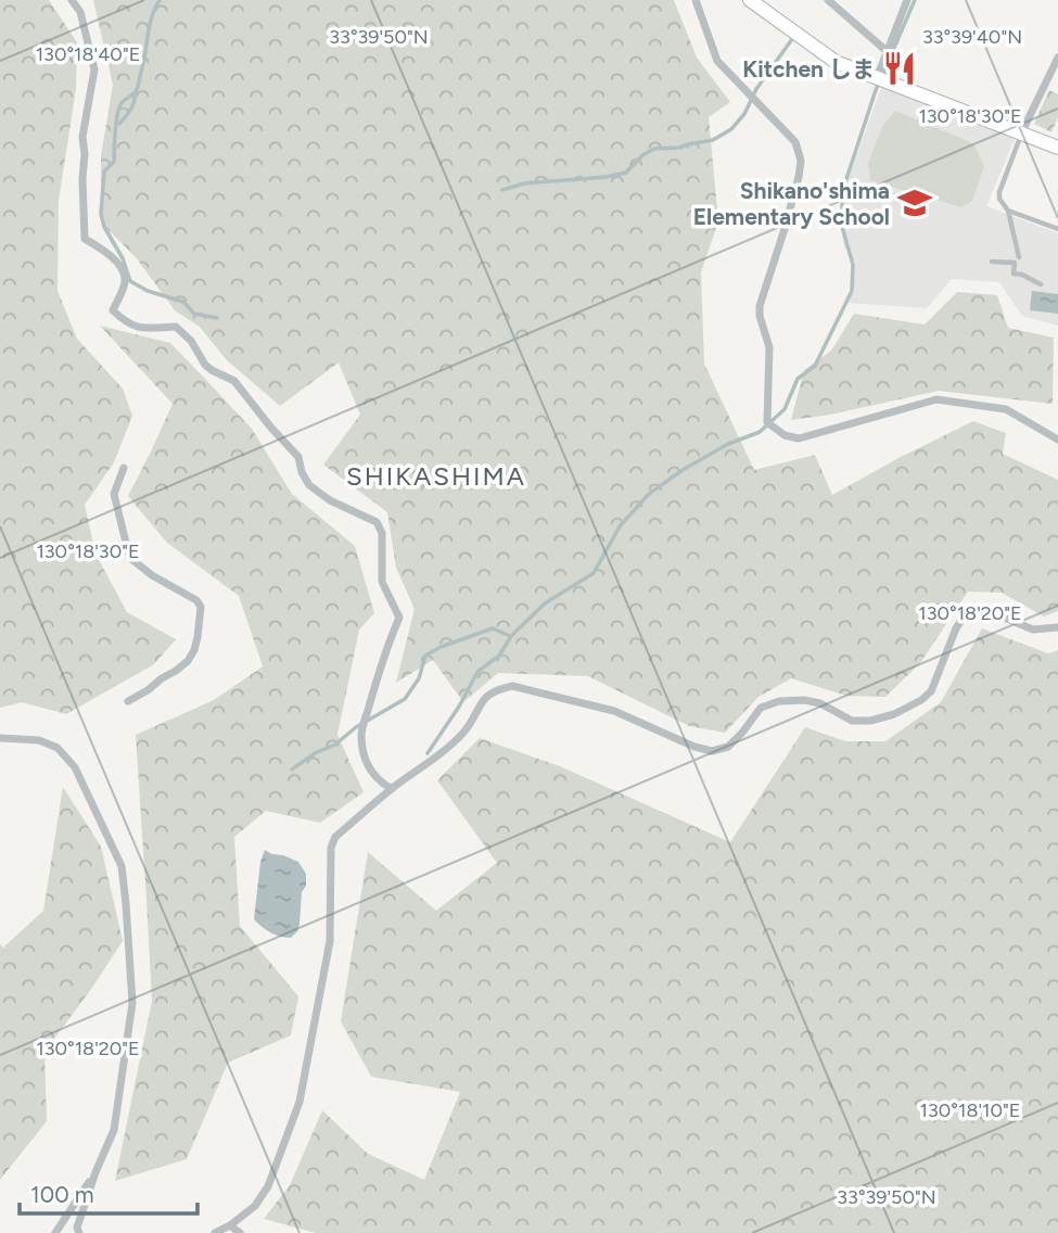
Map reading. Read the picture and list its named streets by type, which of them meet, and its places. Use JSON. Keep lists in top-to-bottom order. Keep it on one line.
{"districts":["SHIKASHIMA"],"places":{"restaurant":["Kitchen しま"],"school or university":["Shikano'shima Elementary School"]},"scale_bar":"100 m","coordinates":["33°39'50\"N","33°39'40\"N","130°18'40\"E","130°18'30\"E","130°18'20\"E","130°18'10\"E"]}
